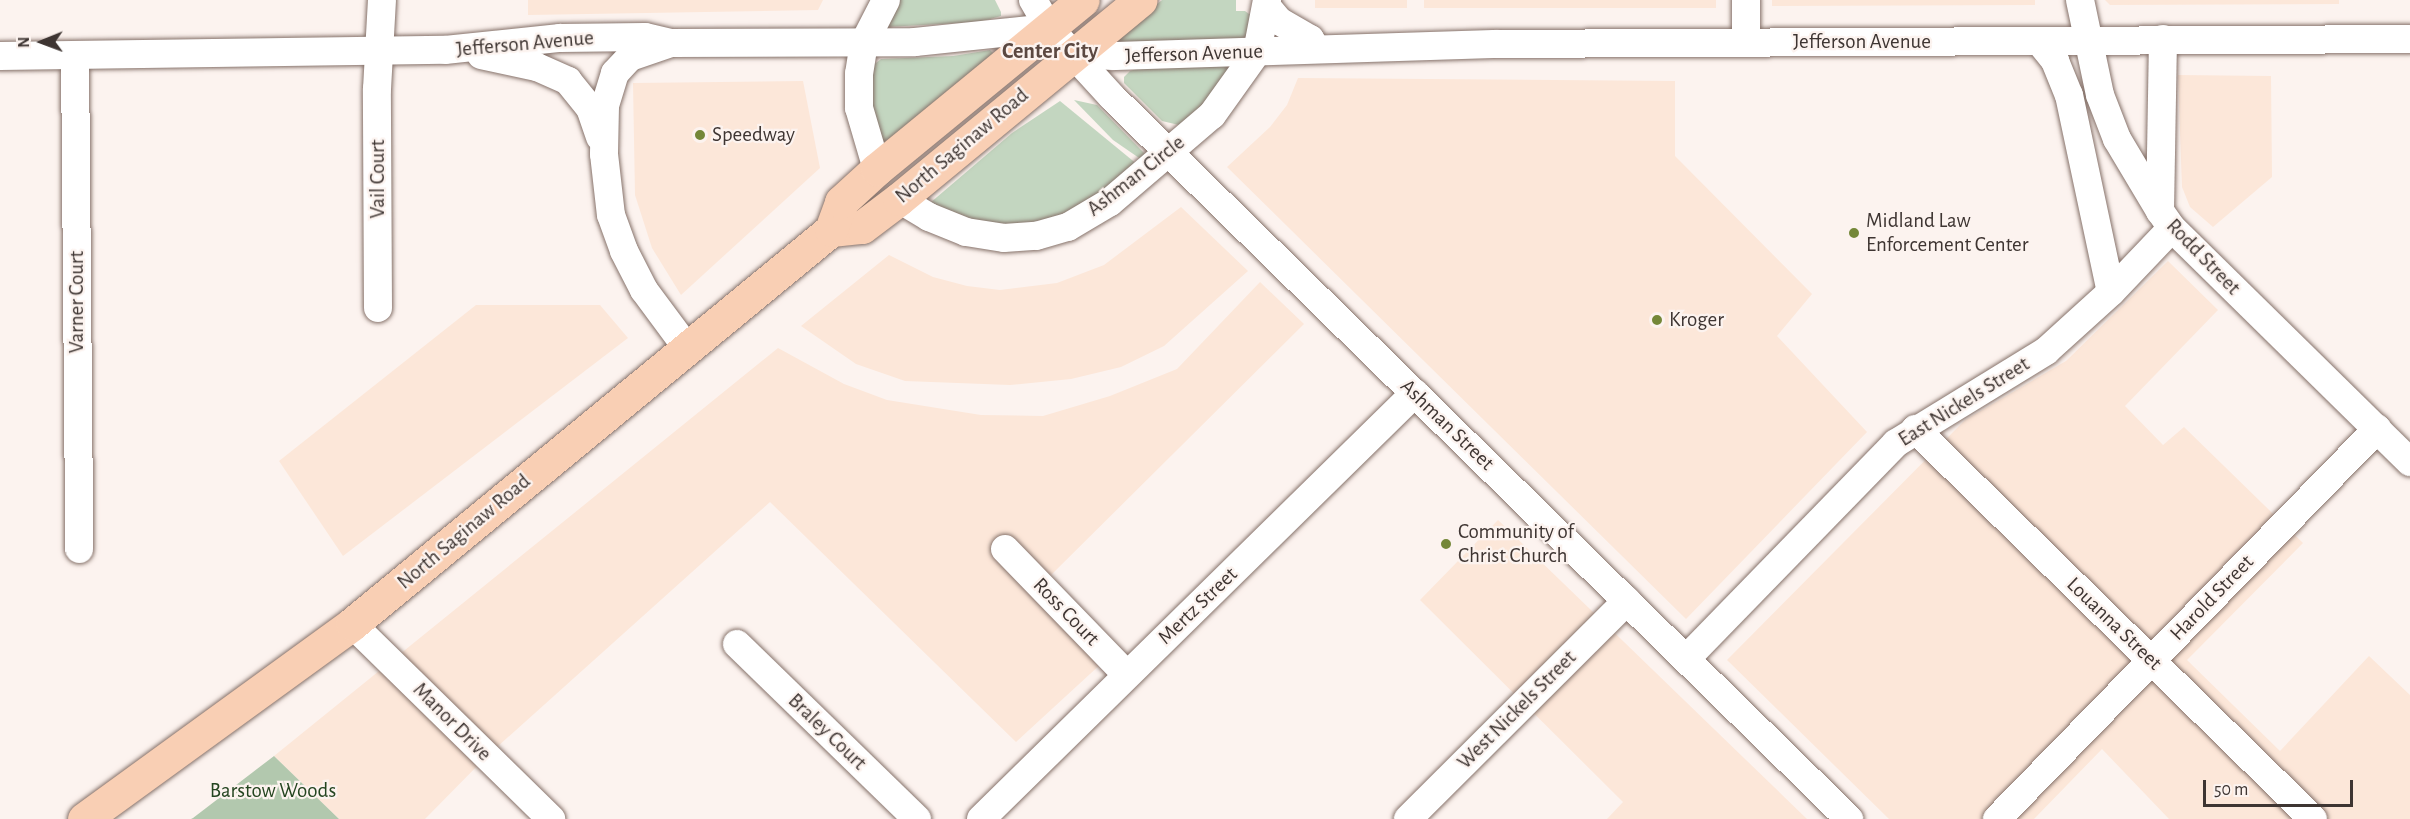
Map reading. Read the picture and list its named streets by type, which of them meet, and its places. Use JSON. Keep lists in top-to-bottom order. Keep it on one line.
{"streets":{"main road":["North Saginaw Road"],"street":["Jefferson Avenue","Ashman Circle","Vail Court","Rodd Street","Varner Court","East Nickels Street","Ashman Street","Harold Street","Mertz Street","Ross Court","Louanna Street","West Nickels Street","Manor Drive","Braley Court"]},"crossings":[["Jefferson Avenue","North Saginaw Road"],["Jefferson Avenue","Ashman Circle"],["Jefferson Avenue","Vail Court"],["Jefferson Avenue","Rodd Street"],["Jefferson Avenue","Varner Court"],["Jefferson Avenue","Ashman Street"],["North Saginaw Road","Ashman Circle"],["North Saginaw Road","Ashman Street"],["North Saginaw Road","Manor Drive"],["Ashman Circle","Ashman Street"],["Rodd Street","East Nickels Street"],["Rodd Street","Harold Street"],["East Nickels Street","Ashman Street"],["East Nickels Street","Louanna Street"],["Ashman Street","Mertz Street"],["Ashman Street","West Nickels Street"],["Harold Street","Louanna Street"],["Mertz Street","Ross Court"]],"districts":["Center City"],"parks":["Barstow Woods"],"places":["Speedway","Midland Law Enforcement Center","Kroger","Community of Christ Church"],"scale_bar":"50 m","north":"left"}
